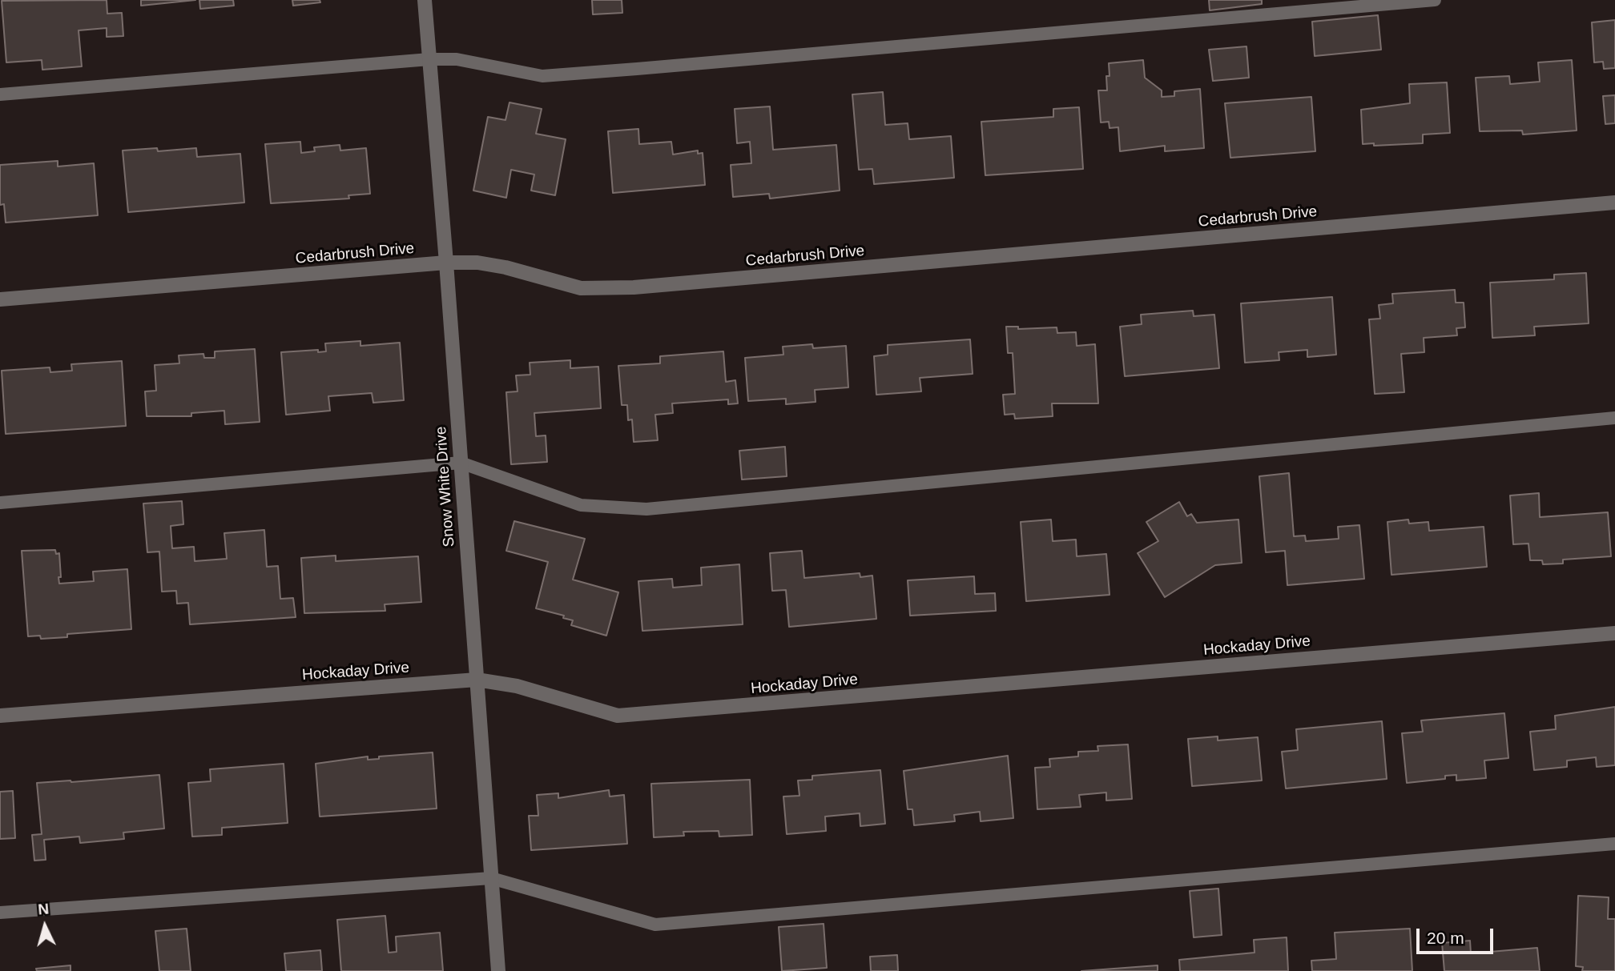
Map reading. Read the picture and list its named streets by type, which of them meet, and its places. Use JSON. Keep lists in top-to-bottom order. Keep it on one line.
{"streets":{"street":["Cedarbrush Drive","Snow White Drive","Hockaday Drive"]},"crossings":[["Cedarbrush Drive","Snow White Drive"],["Snow White Drive","Hockaday Drive"]],"scale_bar":"20 m","north":"top"}
